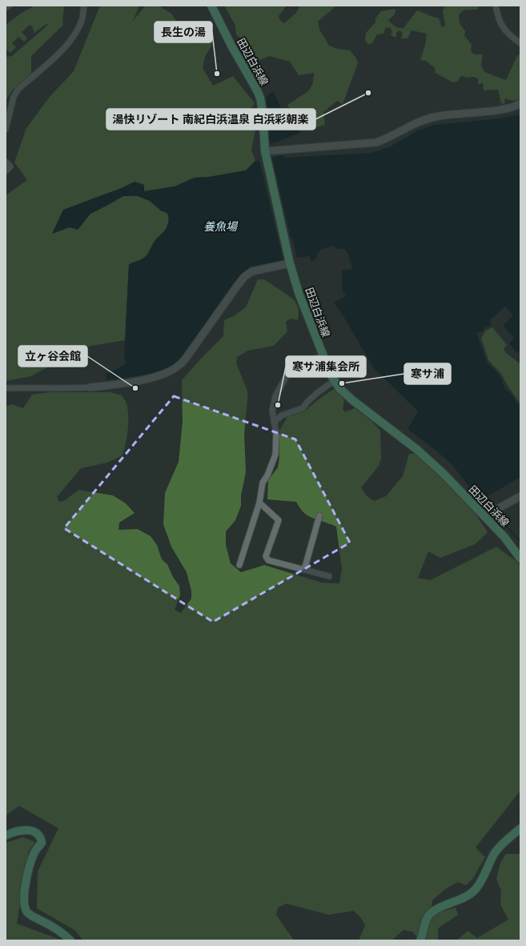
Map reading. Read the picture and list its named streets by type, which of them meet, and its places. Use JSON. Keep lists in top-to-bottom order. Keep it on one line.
{"streets":{"main road":["田辺白浜線"]},"water":["養魚場"],"places":["長生の湯","湯快リゾート 南紀白浜温泉 白浜彩朝楽","寒サ浦","立ヶ谷会館","寒サ浦集会所"]}
